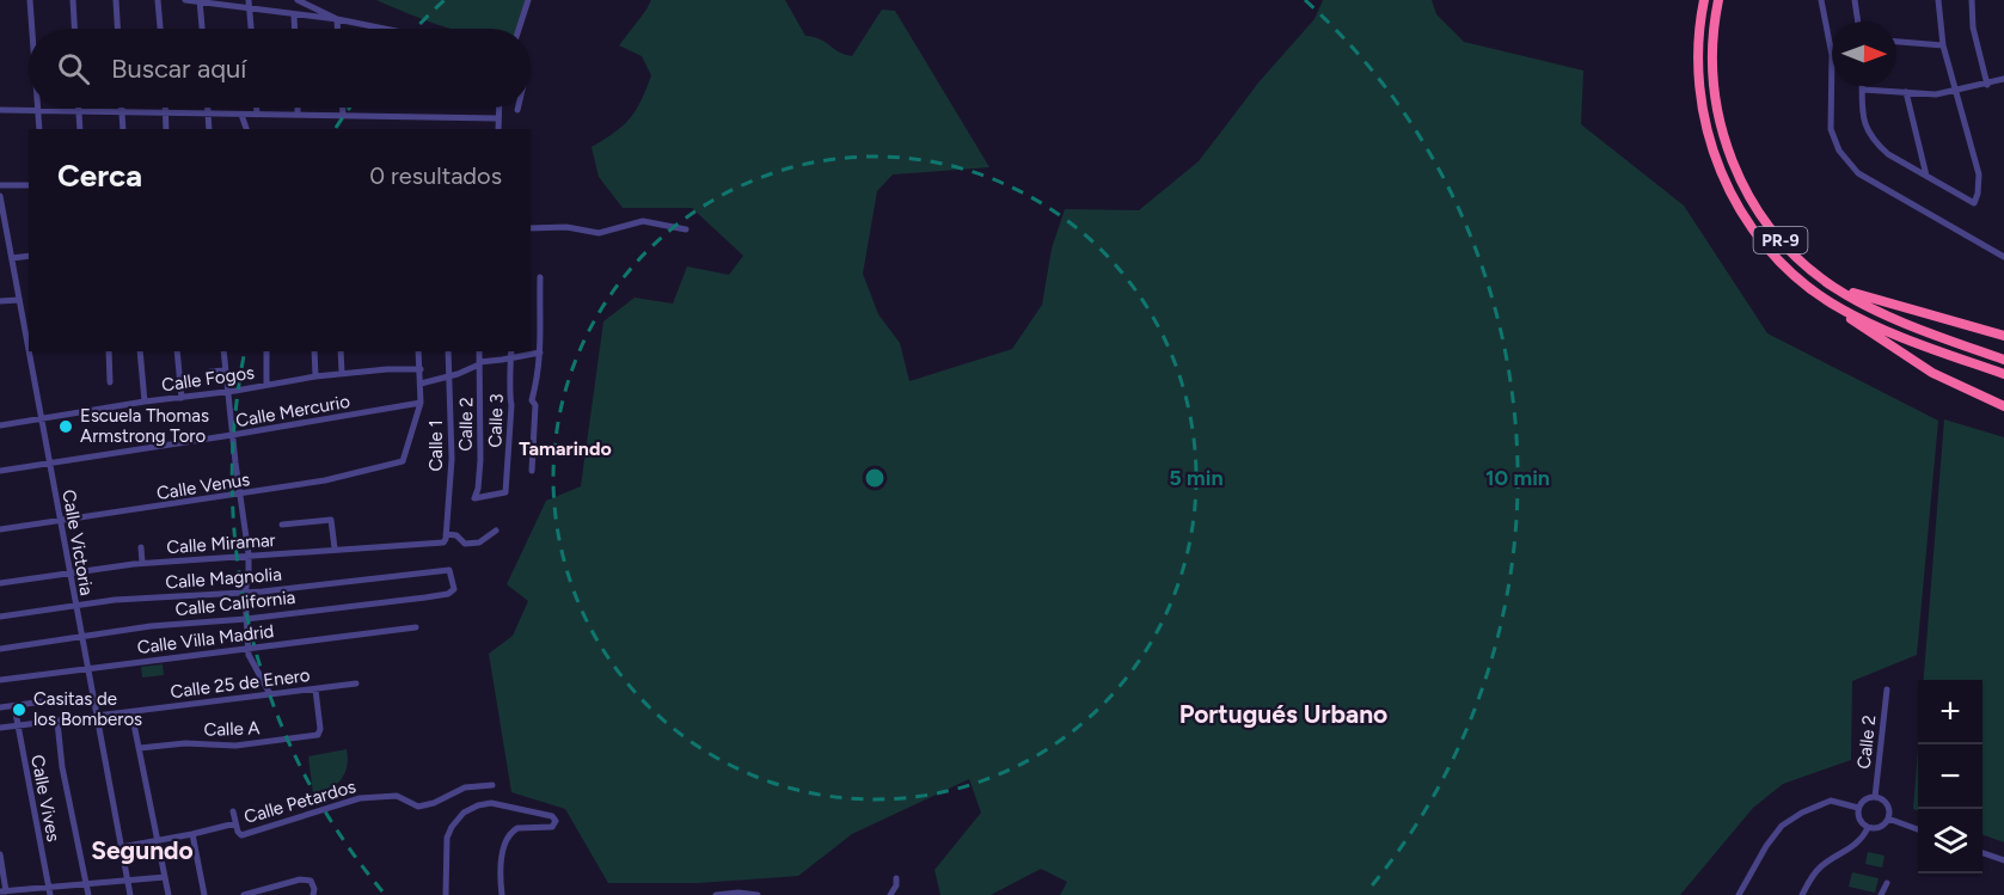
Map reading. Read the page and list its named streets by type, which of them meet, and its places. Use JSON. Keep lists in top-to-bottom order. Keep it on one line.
{"streets":{"highway":["PR-9"],"street":["Calle Fogos","Calle Mercurio","Calle 3","Calle 2","Calle 1","Calle Venus","Calle Victoria","Calle Miramar","Calle Magnolia","Calle California","Calle Villa Madrid","Calle 25 de Enero","Calle A","Calle Vives","Calle Petardos"]},"crossings":[["Calle Fogos","Calle Victoria"],["Calle Mercurio","Calle Venus"],["Calle Mercurio","Calle Victoria"],["Calle 3","Calle 2"],["Calle 1","Calle Miramar"],["Calle Venus","Calle Victoria"],["Calle Victoria","Calle Miramar"],["Calle Victoria","Calle Magnolia"],["Calle Victoria","Calle California"],["Calle Victoria","Calle Villa Madrid"],["Calle Victoria","Calle 25 de Enero"],["Calle Victoria","Calle Petardos"],["Calle Magnolia","Calle California"],["Calle 25 de Enero","Calle A"],["Calle 25 de Enero","Calle Vives"]],"districts":["Tamarindo","Portugués Urbano","Segundo"],"places":["Escuela Thomas Armstrong Toro","Casitas de los Bomberos"],"north":"right","page":{"search":"Buscar aquí","heading":["Cerca","0 resultados"],"map_buttons":["+","−"]},"rings":["5 min","10 min"]}
